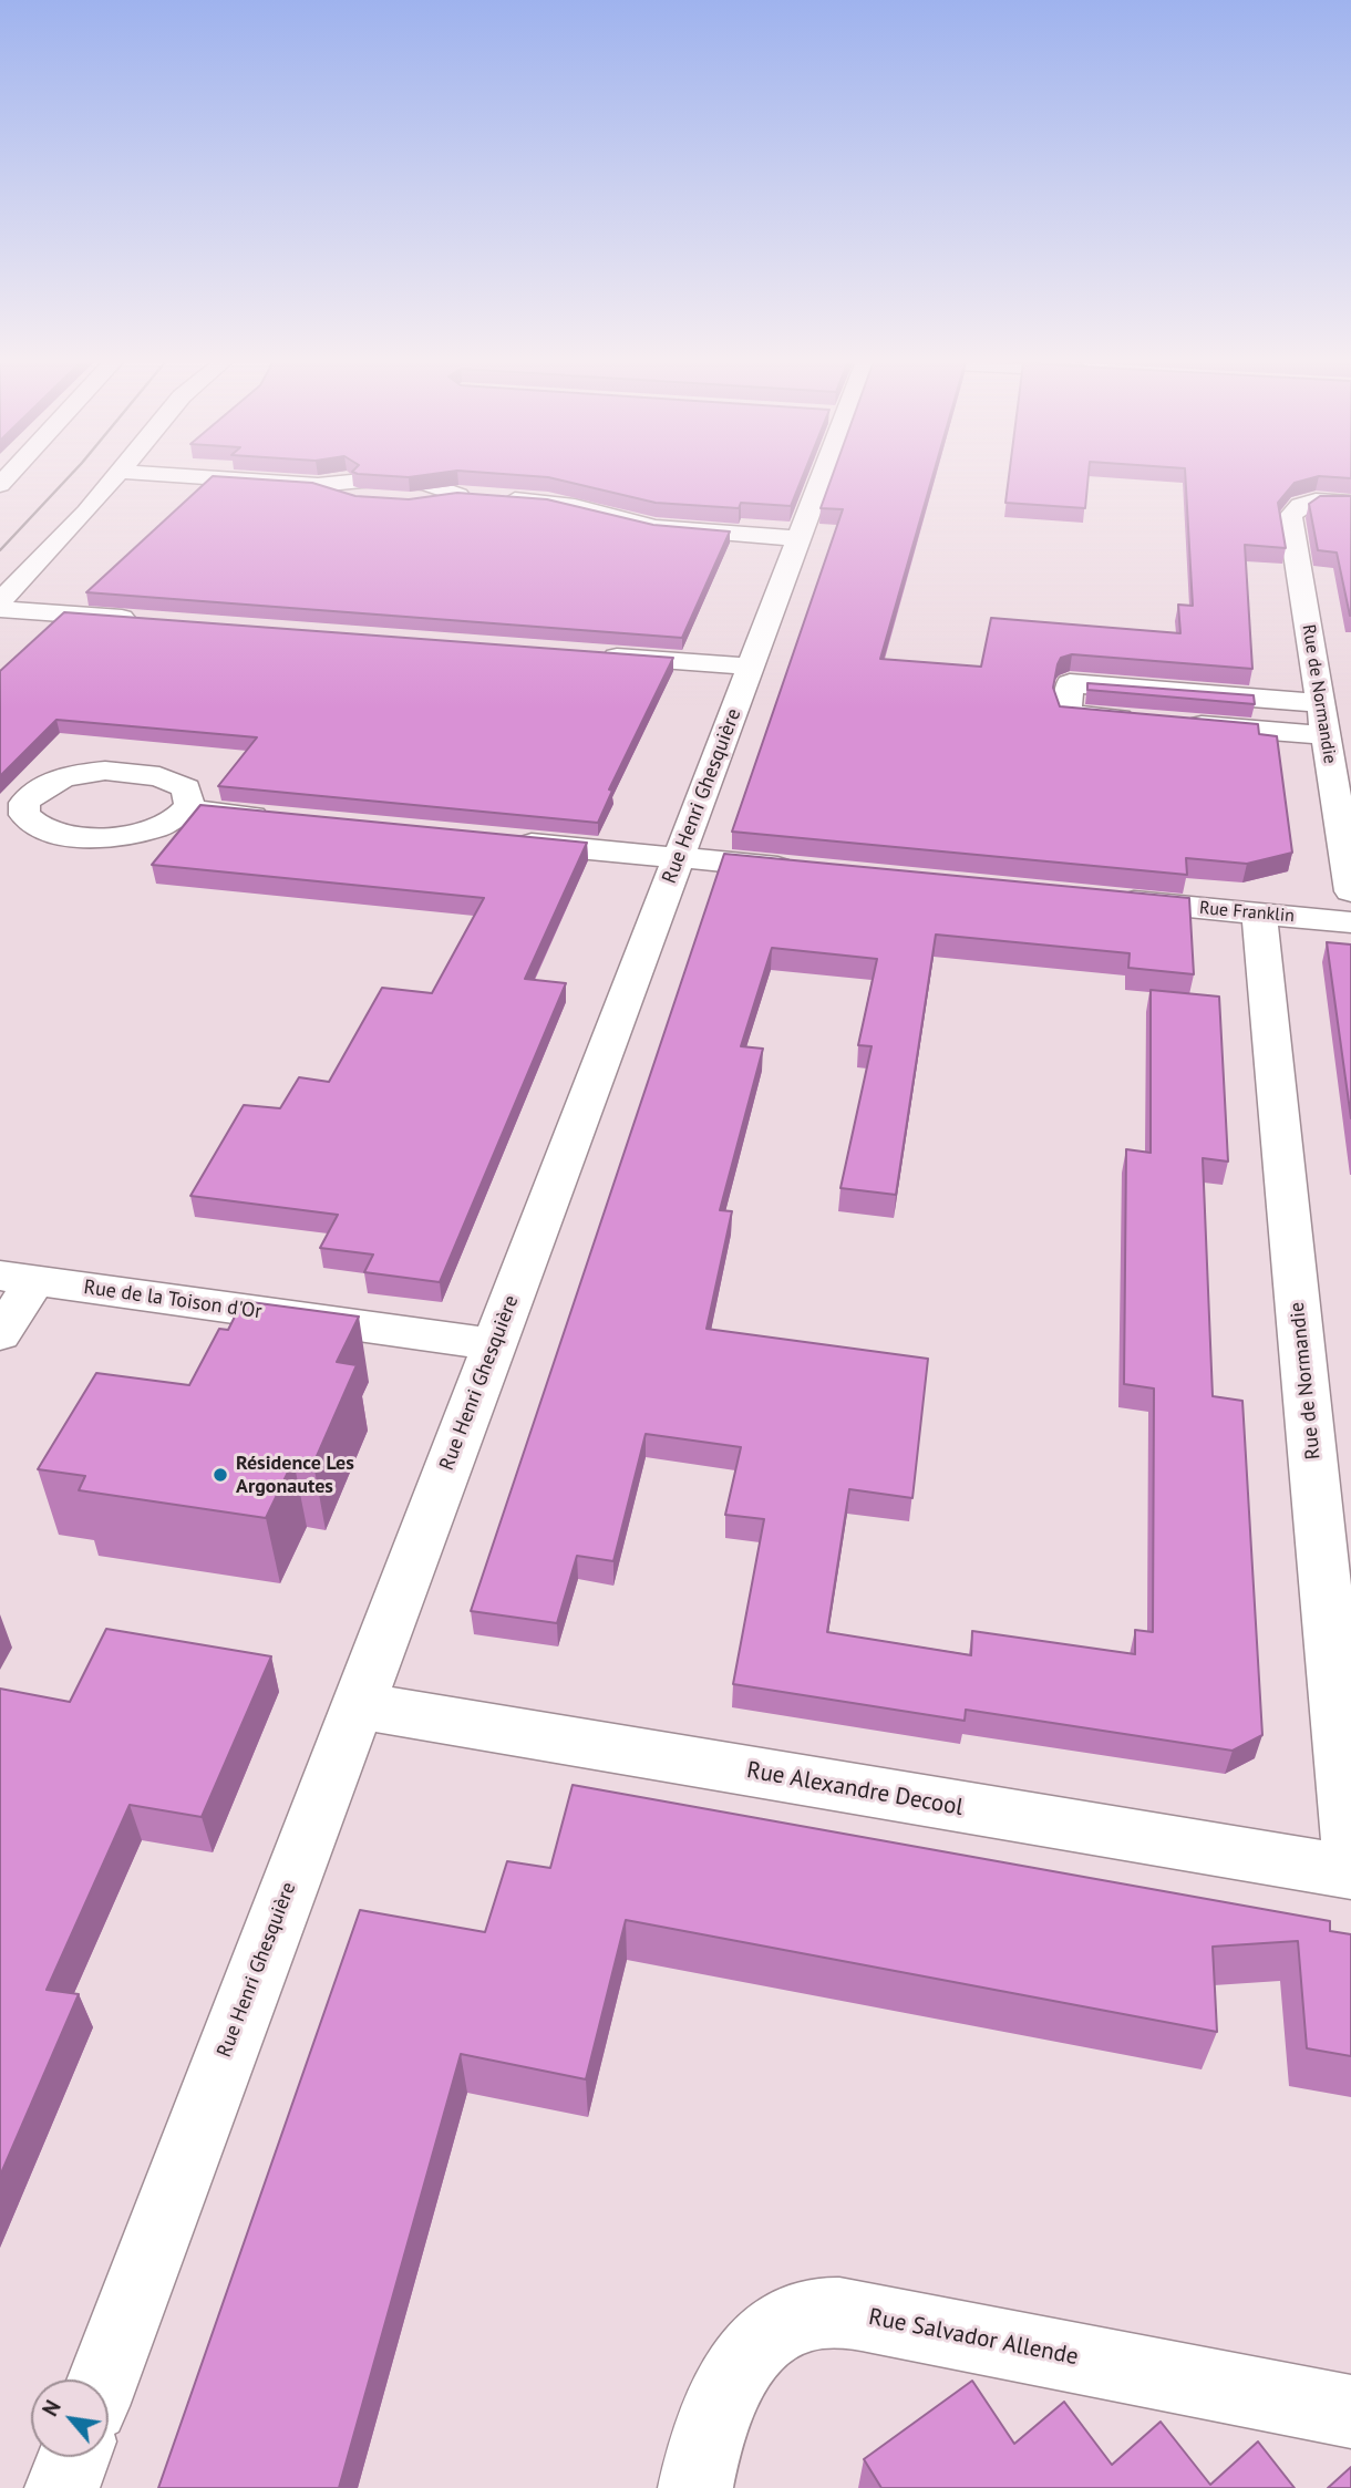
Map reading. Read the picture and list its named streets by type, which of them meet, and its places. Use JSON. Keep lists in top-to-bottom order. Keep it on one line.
{"streets":{"street":["Rue de Normandie","Rue Henri Ghesquière","Rue Franklin","Rue de la Toison d'Or","Rue Alexandre Decool","Rue Salvador Allende"]},"crossings":[["Rue de Normandie","Rue Franklin"],["Rue Henri Ghesquière","Rue de la Toison d'Or"],["Rue Henri Ghesquière","Rue Alexandre Decool"]],"places":["Résidence Les Argonautes"],"north":"top left"}
